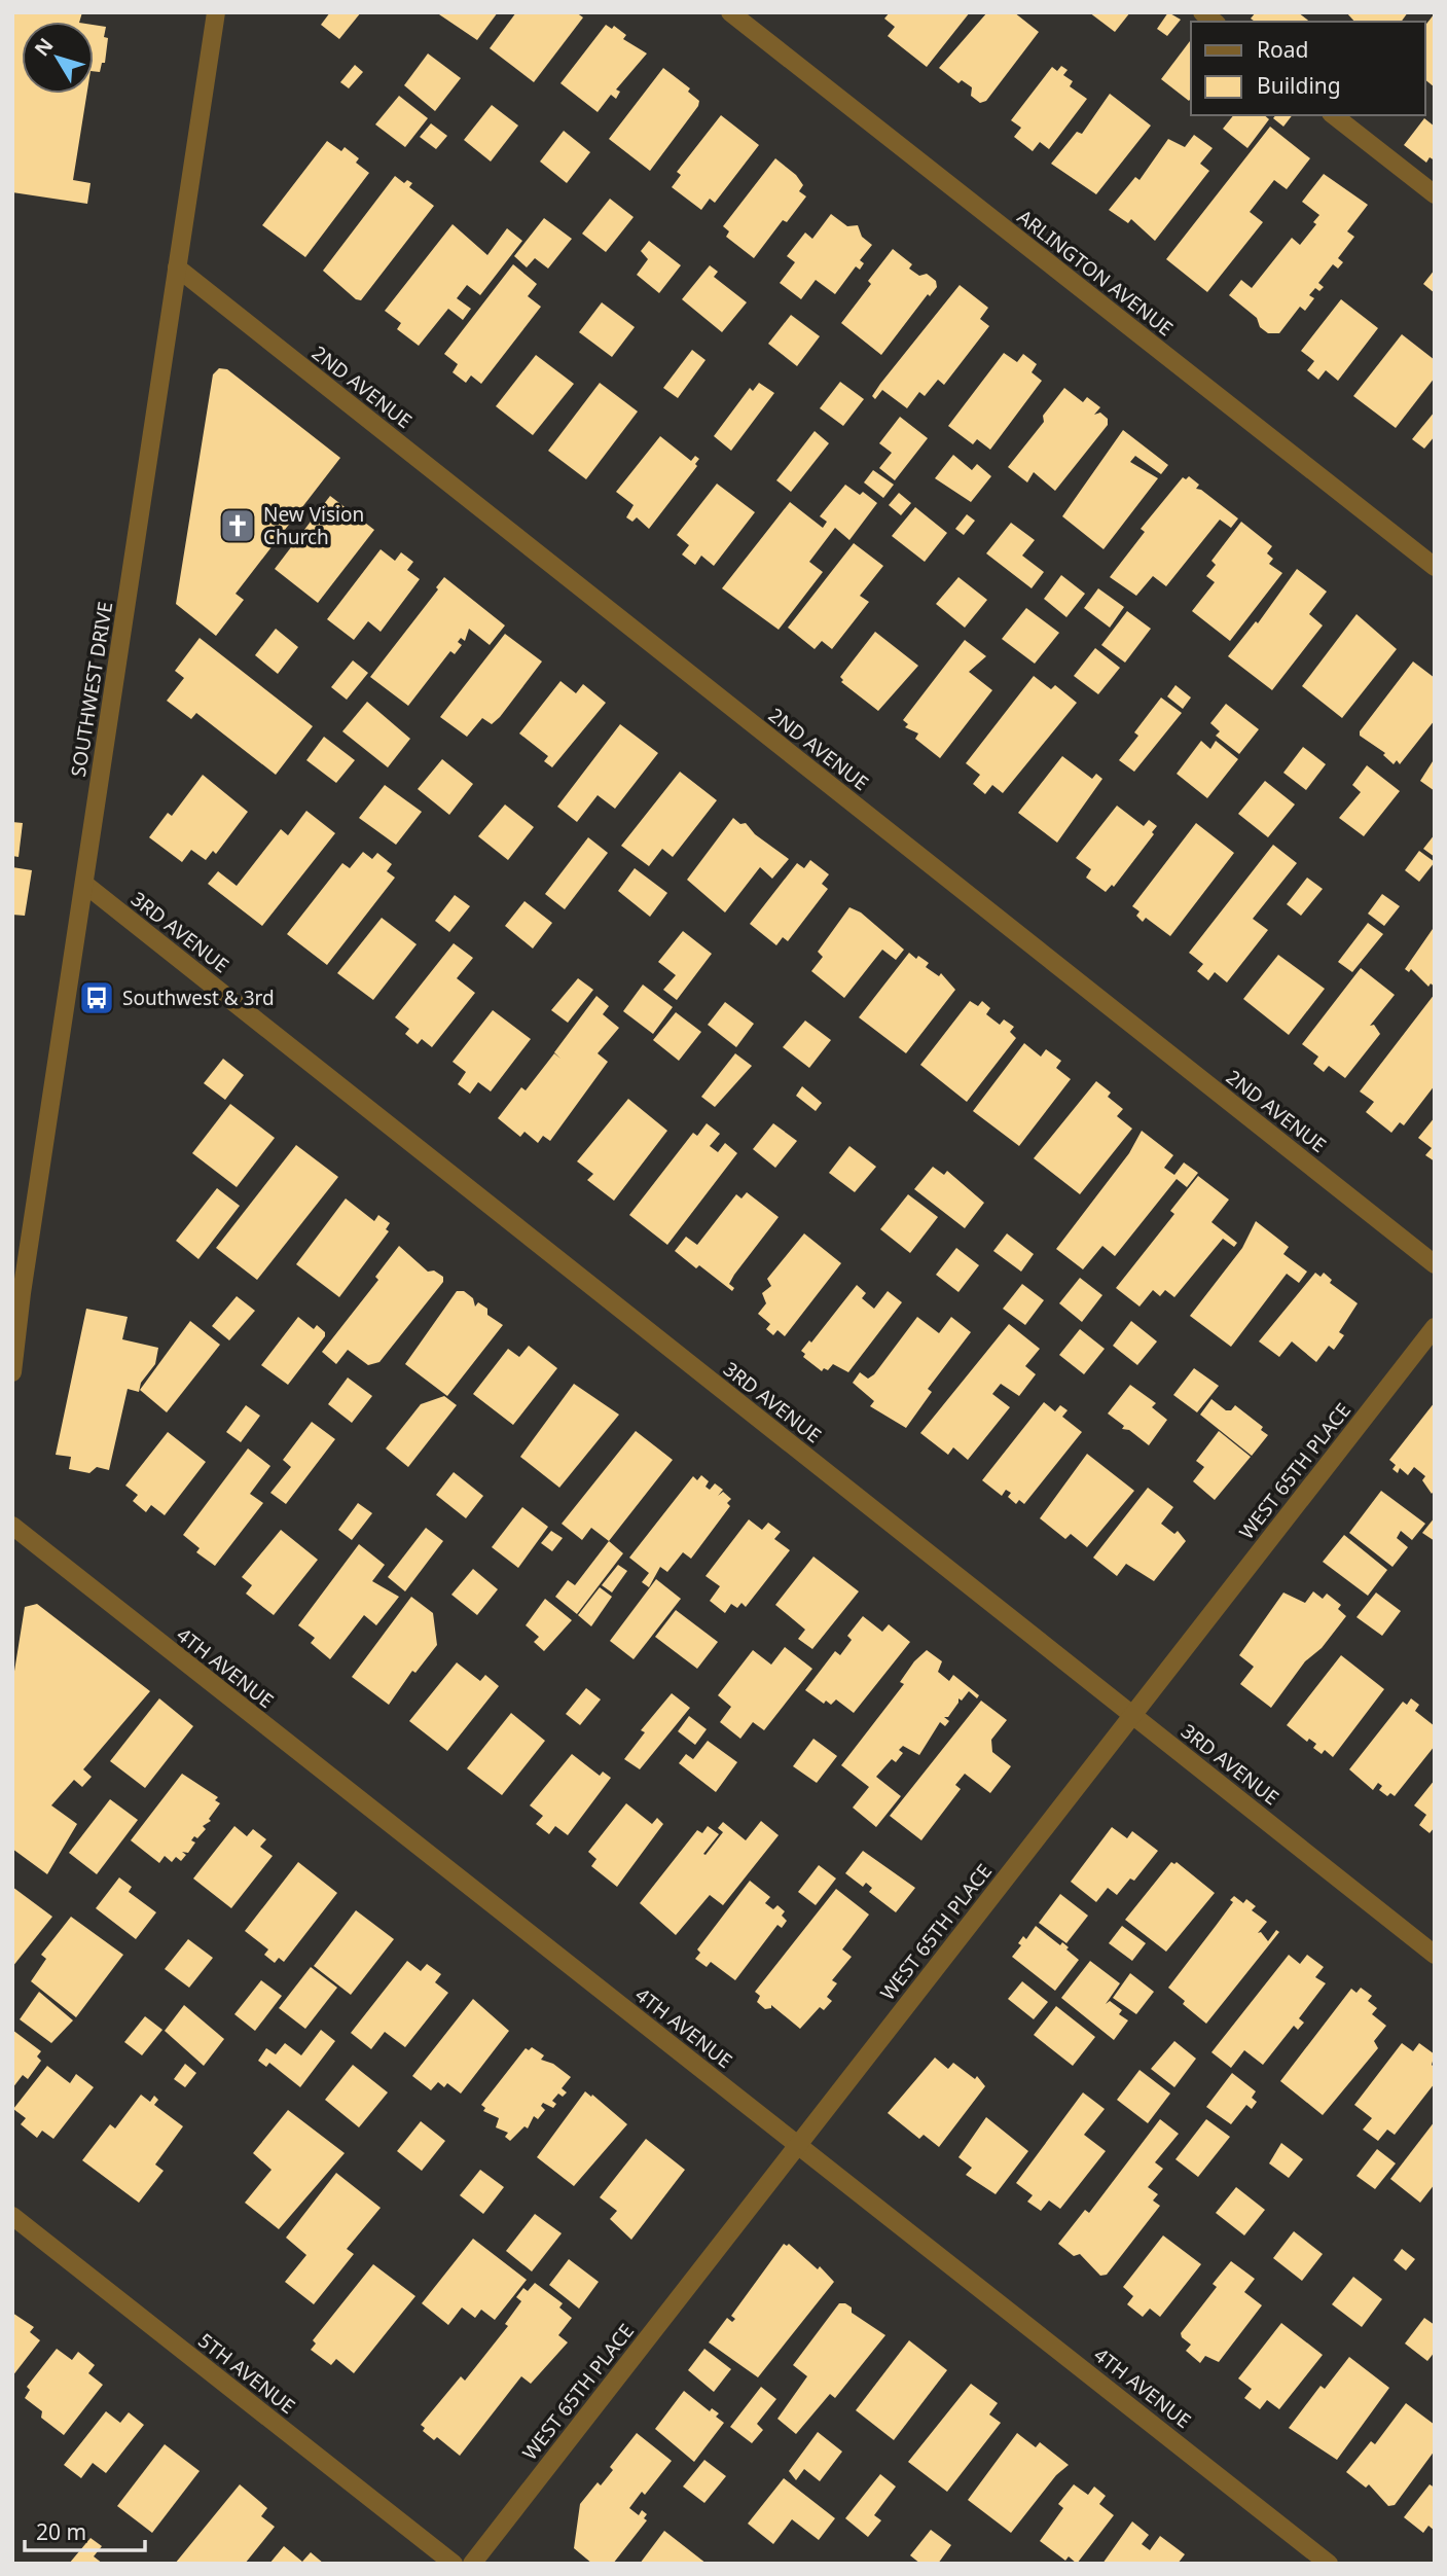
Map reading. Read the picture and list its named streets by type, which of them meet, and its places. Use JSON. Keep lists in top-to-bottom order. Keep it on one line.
{"streets":{"street":["ARLINGTON AVENUE","2ND AVENUE","SOUTHWEST DRIVE","3RD AVENUE","WEST 65TH PLACE","4TH AVENUE","5TH AVENUE"]},"crossings":[["2ND AVENUE","SOUTHWEST DRIVE"],["SOUTHWEST DRIVE","3RD AVENUE"],["3RD AVENUE","WEST 65TH PLACE"],["WEST 65TH PLACE","4TH AVENUE"]],"places":{"church":["New Vision Church"],"bus stop":["Southwest & 3rd"]},"legend":["Road","Building"],"scale_bar":"20 m","north":"top left"}
